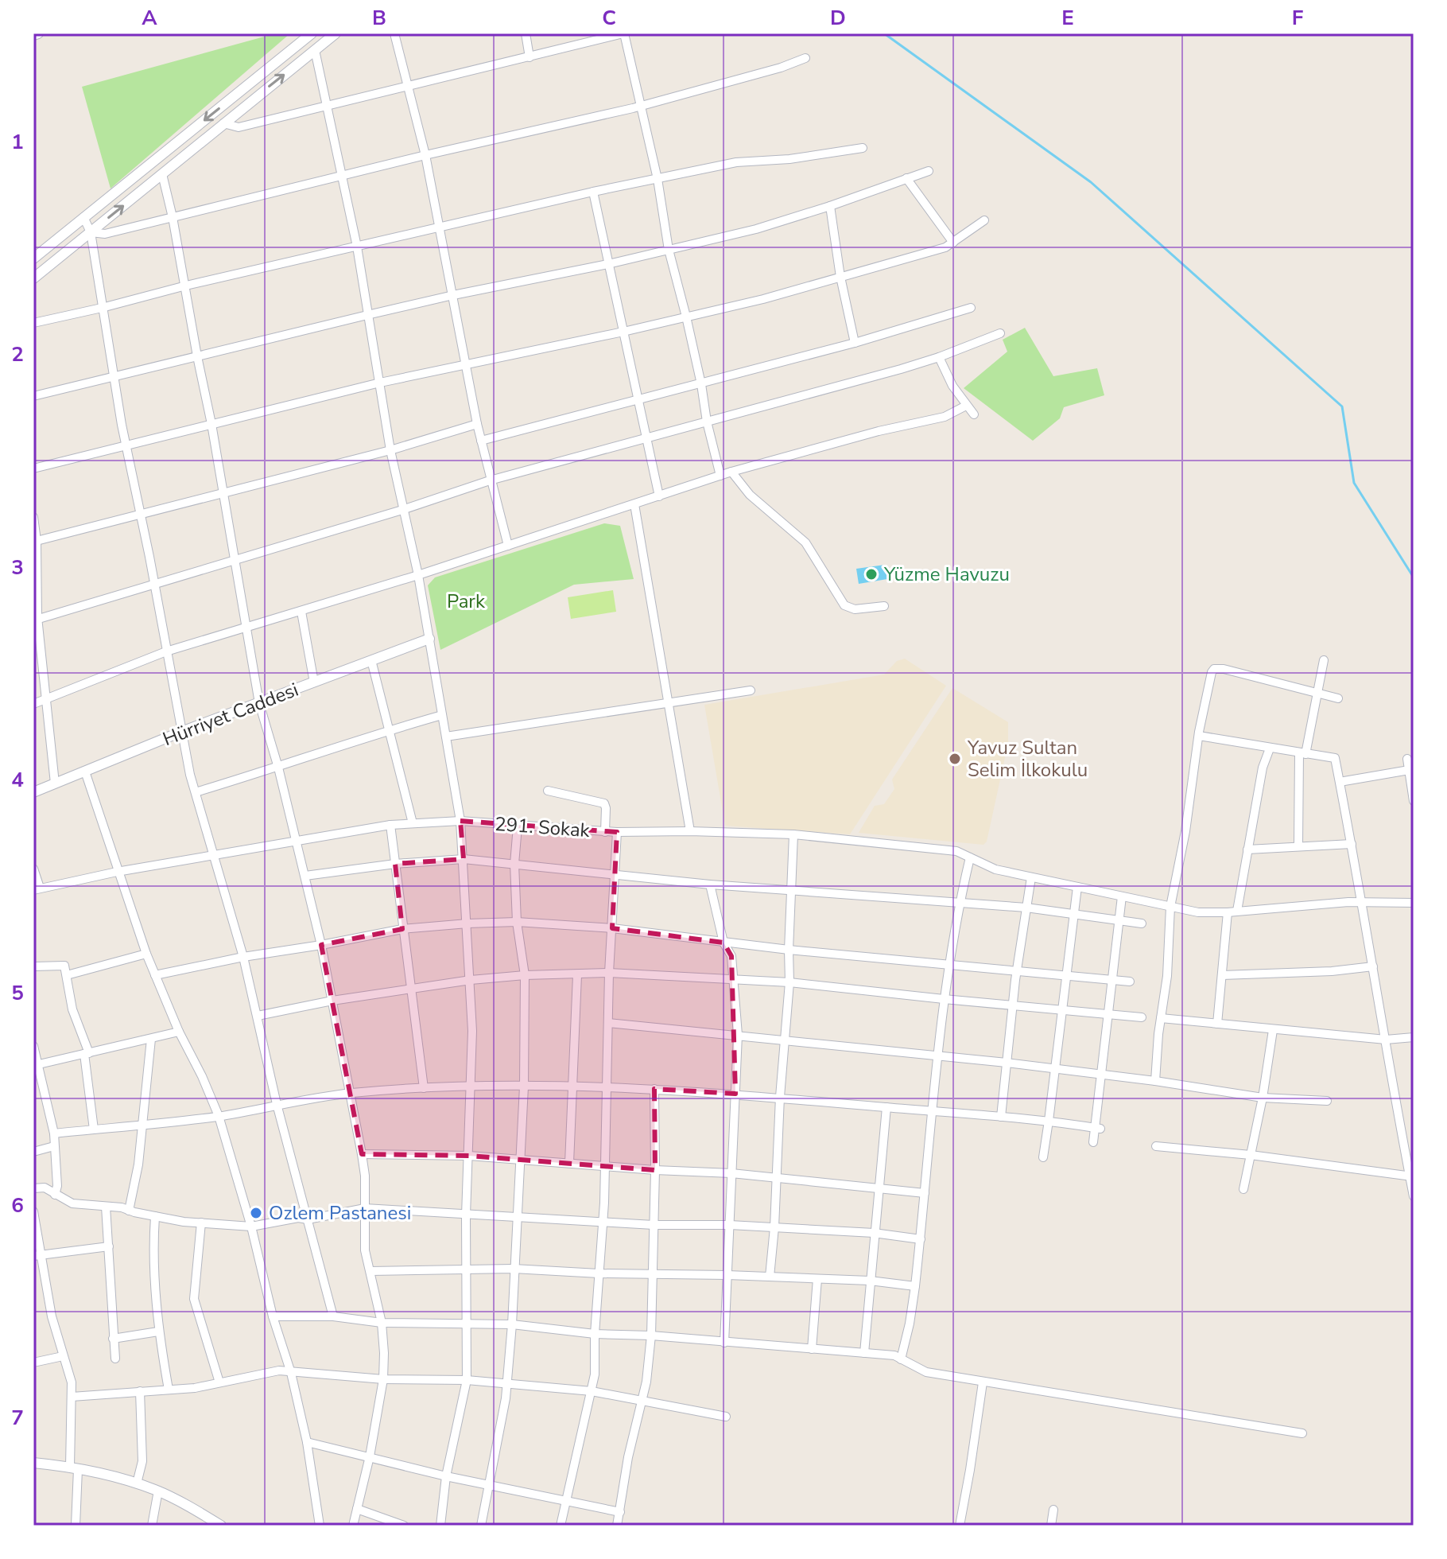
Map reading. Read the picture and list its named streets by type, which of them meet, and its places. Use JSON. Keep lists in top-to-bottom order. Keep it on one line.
{"streets":{"street":["Hürriyet Caddesi","291. Sokak"]},"parks":["Park"],"places":["Yüzme Havuzu","Yavuz Sultan Selim İlkokulu","Ozlem Pastanesi"],"grid":{"columns":["A","B","C","D","E","F"],"rows":["1","2","3","4","5","6","7"]}}
